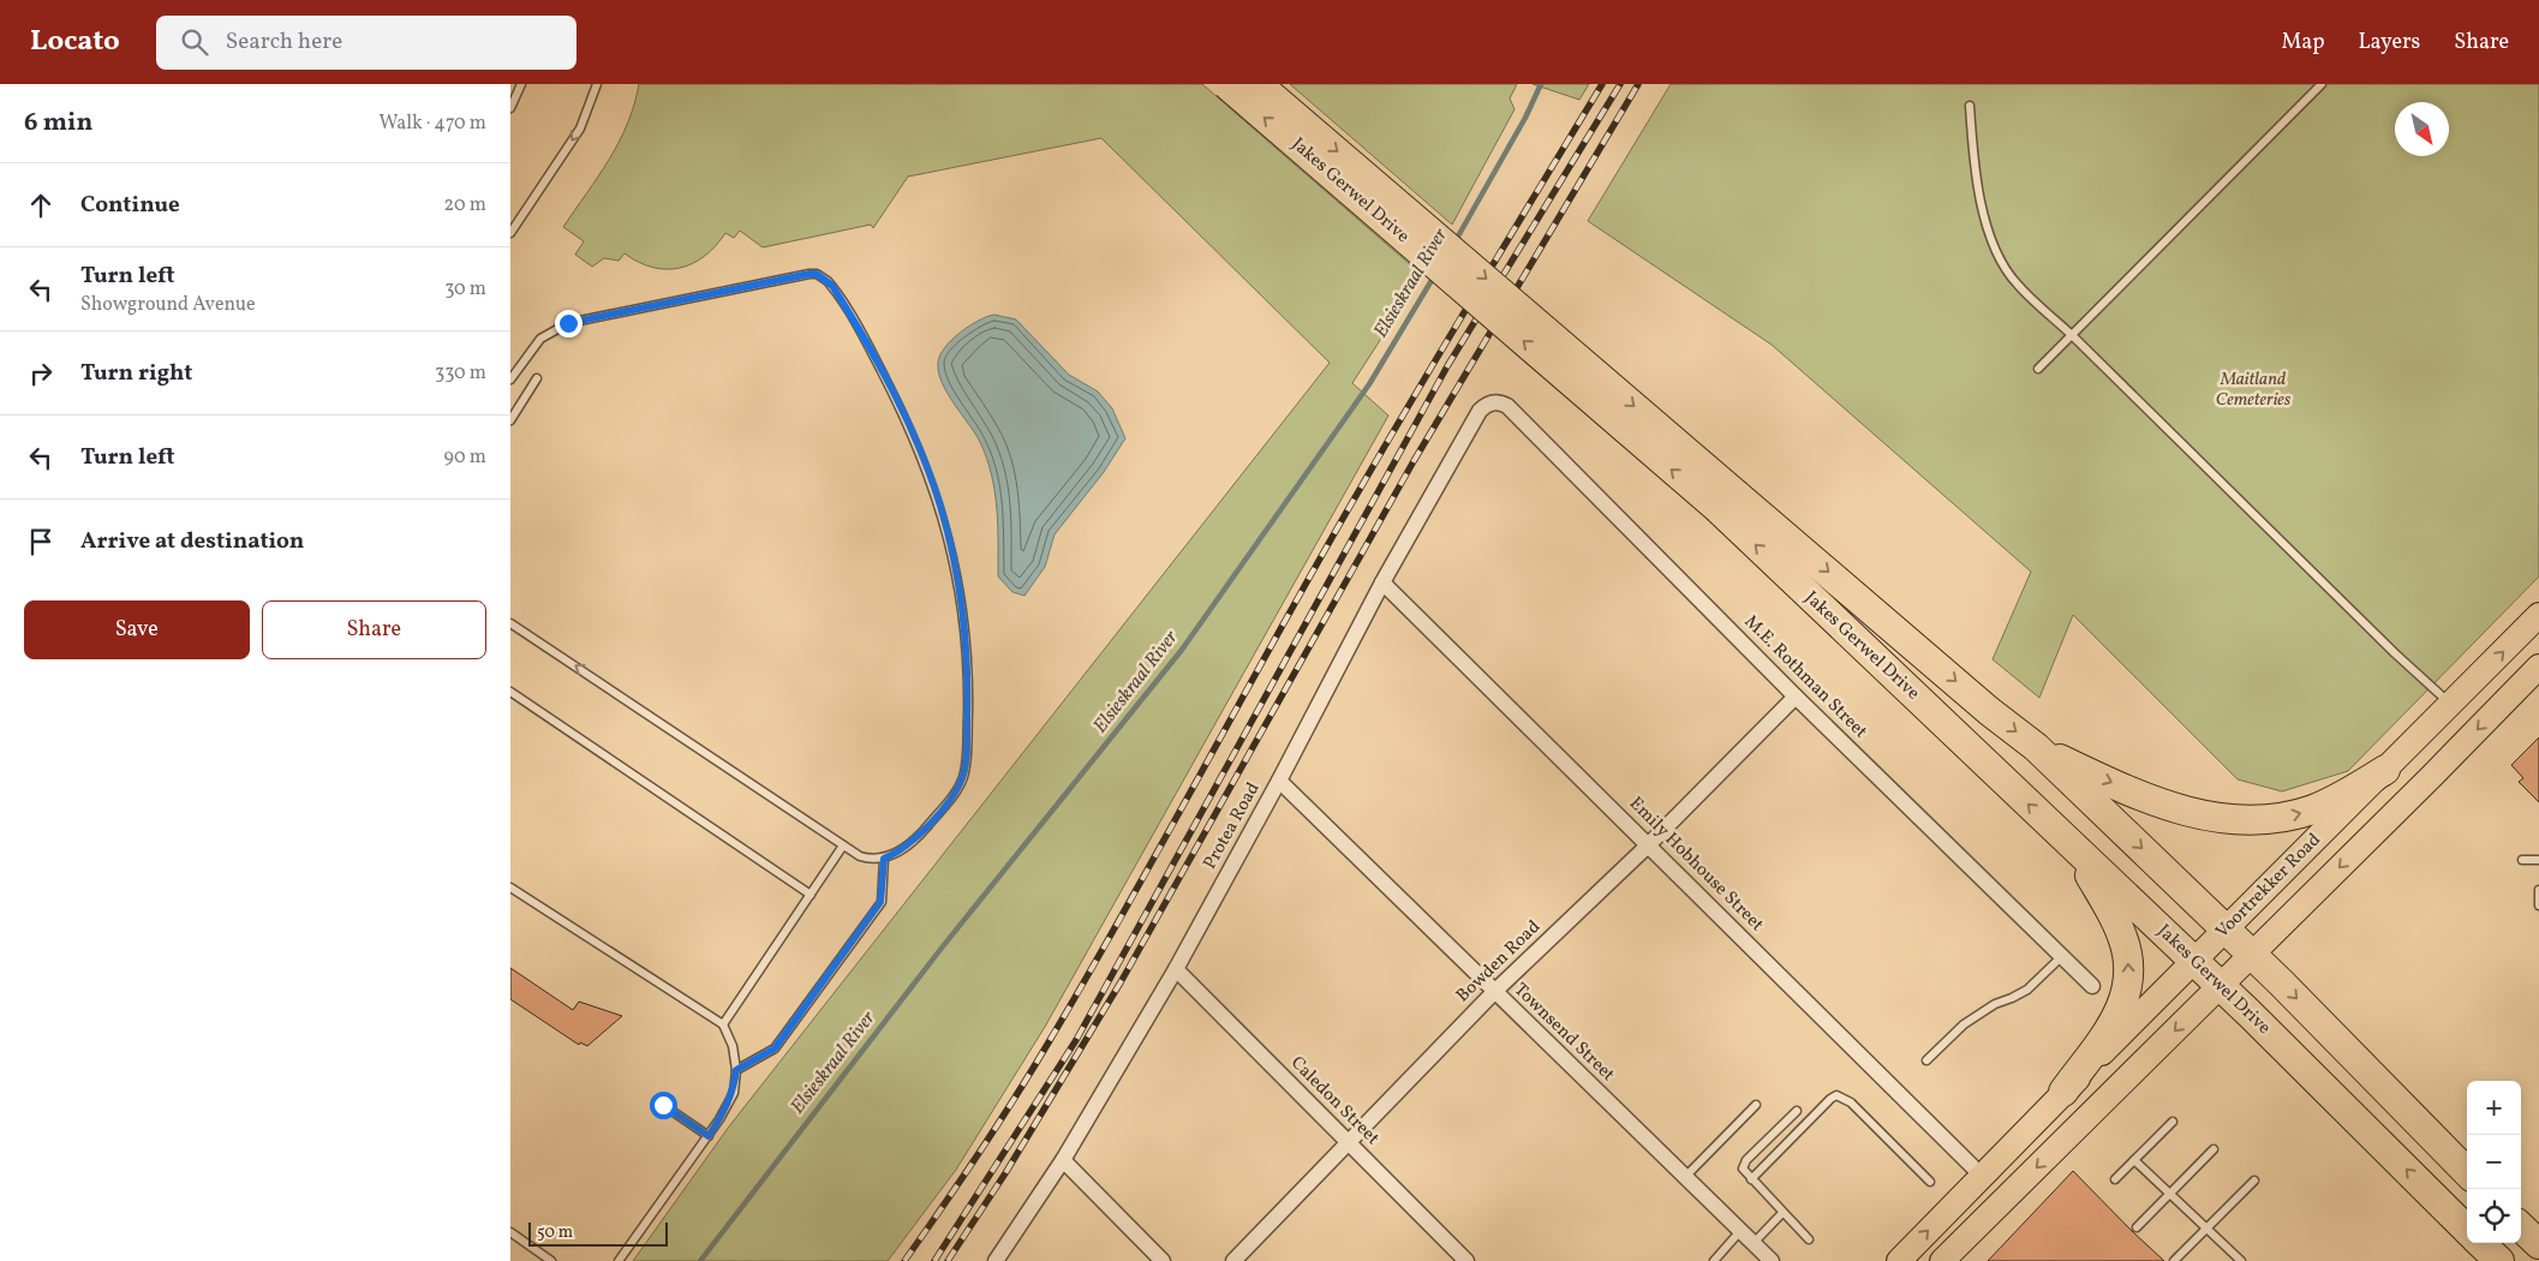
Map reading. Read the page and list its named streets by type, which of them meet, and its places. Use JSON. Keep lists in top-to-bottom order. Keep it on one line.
{"streets":{"highway":["Jakes Gerwel Drive"],"main road":["Voortrekker Road"],"street":["M.E. Rothman Street","Protea Road","Emily Hobhouse Street","Bowden Road","Townsend Street","Caledon Street"]},"crossings":[["Jakes Gerwel Drive","Voortrekker Road"],["M.E. Rothman Street","Protea Road"],["M.E. Rothman Street","Bowden Road"],["Protea Road","Emily Hobhouse Street"],["Protea Road","Townsend Street"],["Protea Road","Caledon Street"],["Emily Hobhouse Street","Voortrekker Road"],["Emily Hobhouse Street","Bowden Road"],["Bowden Road","Townsend Street"],["Bowden Road","Caledon Street"]],"water":["Elsieskraal River"],"parks":["Maitland Cemeteries"],"scale_bar":"50 m","north":"bottom right","page":{"header":"Locato","search":"Search here","nav":["Map","Layers","Share"],"heading":["6 min","Walk · 470 m"],"list":[["Continue","20 m"],["Turn left","Showground Avenue","30 m"],["Turn right","330 m"],["Turn left","90 m"],"Arrive at destination"],"buttons":["Save","Share"],"map_buttons":["+","−"],"scale":"50 m"}}
